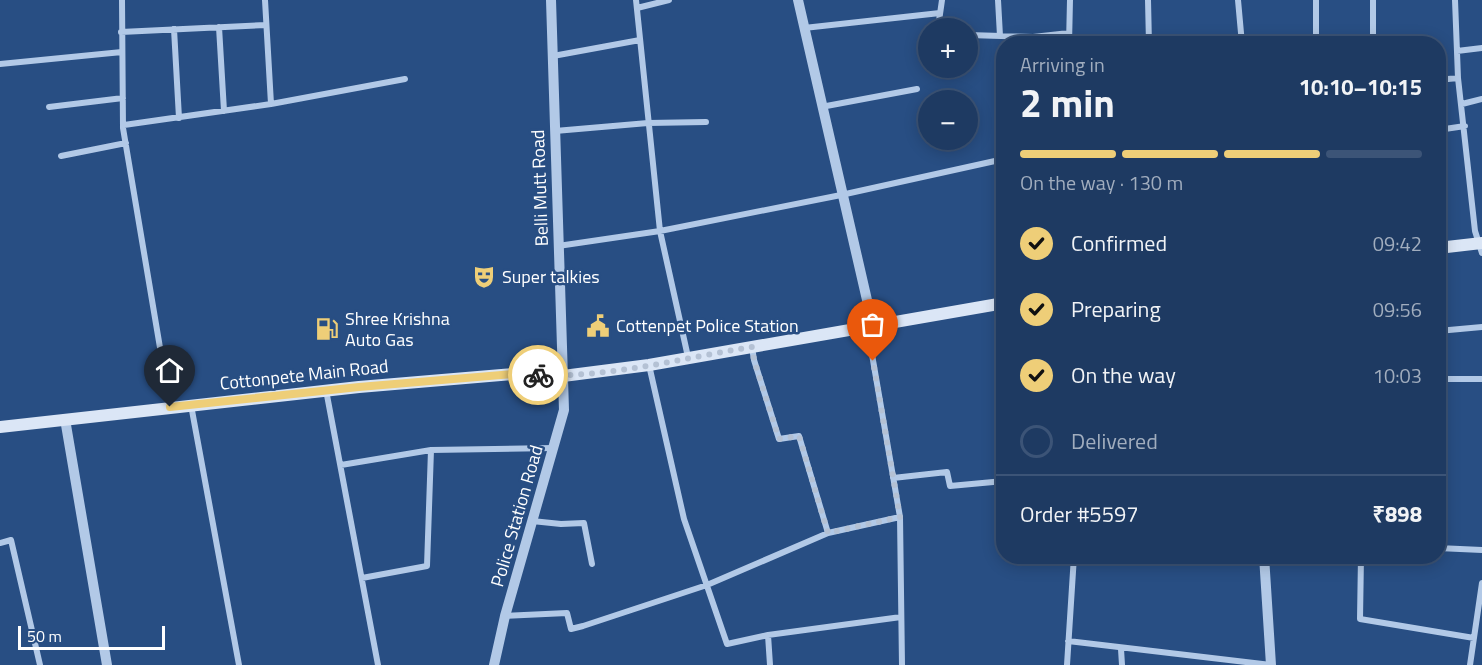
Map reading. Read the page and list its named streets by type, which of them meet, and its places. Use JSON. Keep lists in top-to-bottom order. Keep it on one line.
{"streets":{"main road":["Cottonpete Main Road"],"street":["Belli Mutt Road","Police Station Road"]},"crossings":[["Belli Mutt Road","Cottonpete Main Road"],["Belli Mutt Road","Police Station Road"],["Cottonpete Main Road","Police Station Road"]],"places":{"theatre":["Super talkies"],"public building":["Cottenpet Police Station"],"fuel station":["Shree Krishna Auto Gas"]},"scale_bar":"50 m","page":{"map_buttons":["+","−"],"heading":["2 min","Arriving in","10:10–10:15"],"panel":["Order #5597","₹898"],"bar":"On the way · 130 m","list":[["Confirmed","09:42"],["Preparing","09:56"],["On the way","10:03"],"Delivered"],"scale":"50 m"}}
